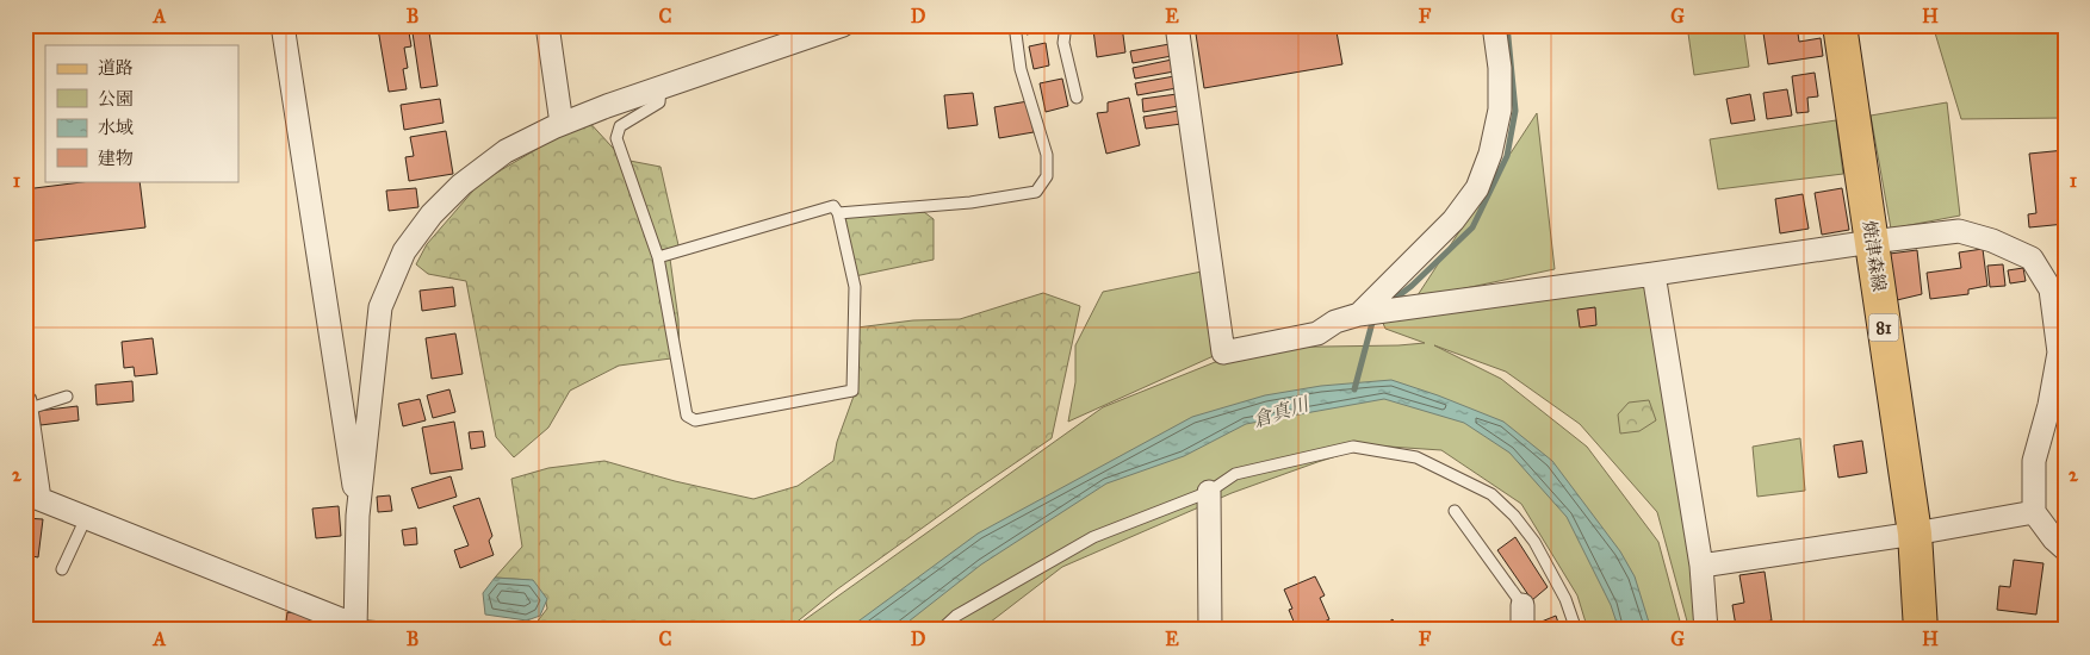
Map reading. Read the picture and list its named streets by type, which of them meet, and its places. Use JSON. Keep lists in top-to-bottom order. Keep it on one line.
{"streets":{"main road":["焼津森線","81"]},"water":["倉真川"],"legend":["道路","公園","水域","建物"],"grid":{"columns":["A","B","C","D","E","F","G","H"],"rows":["1","2"]}}
